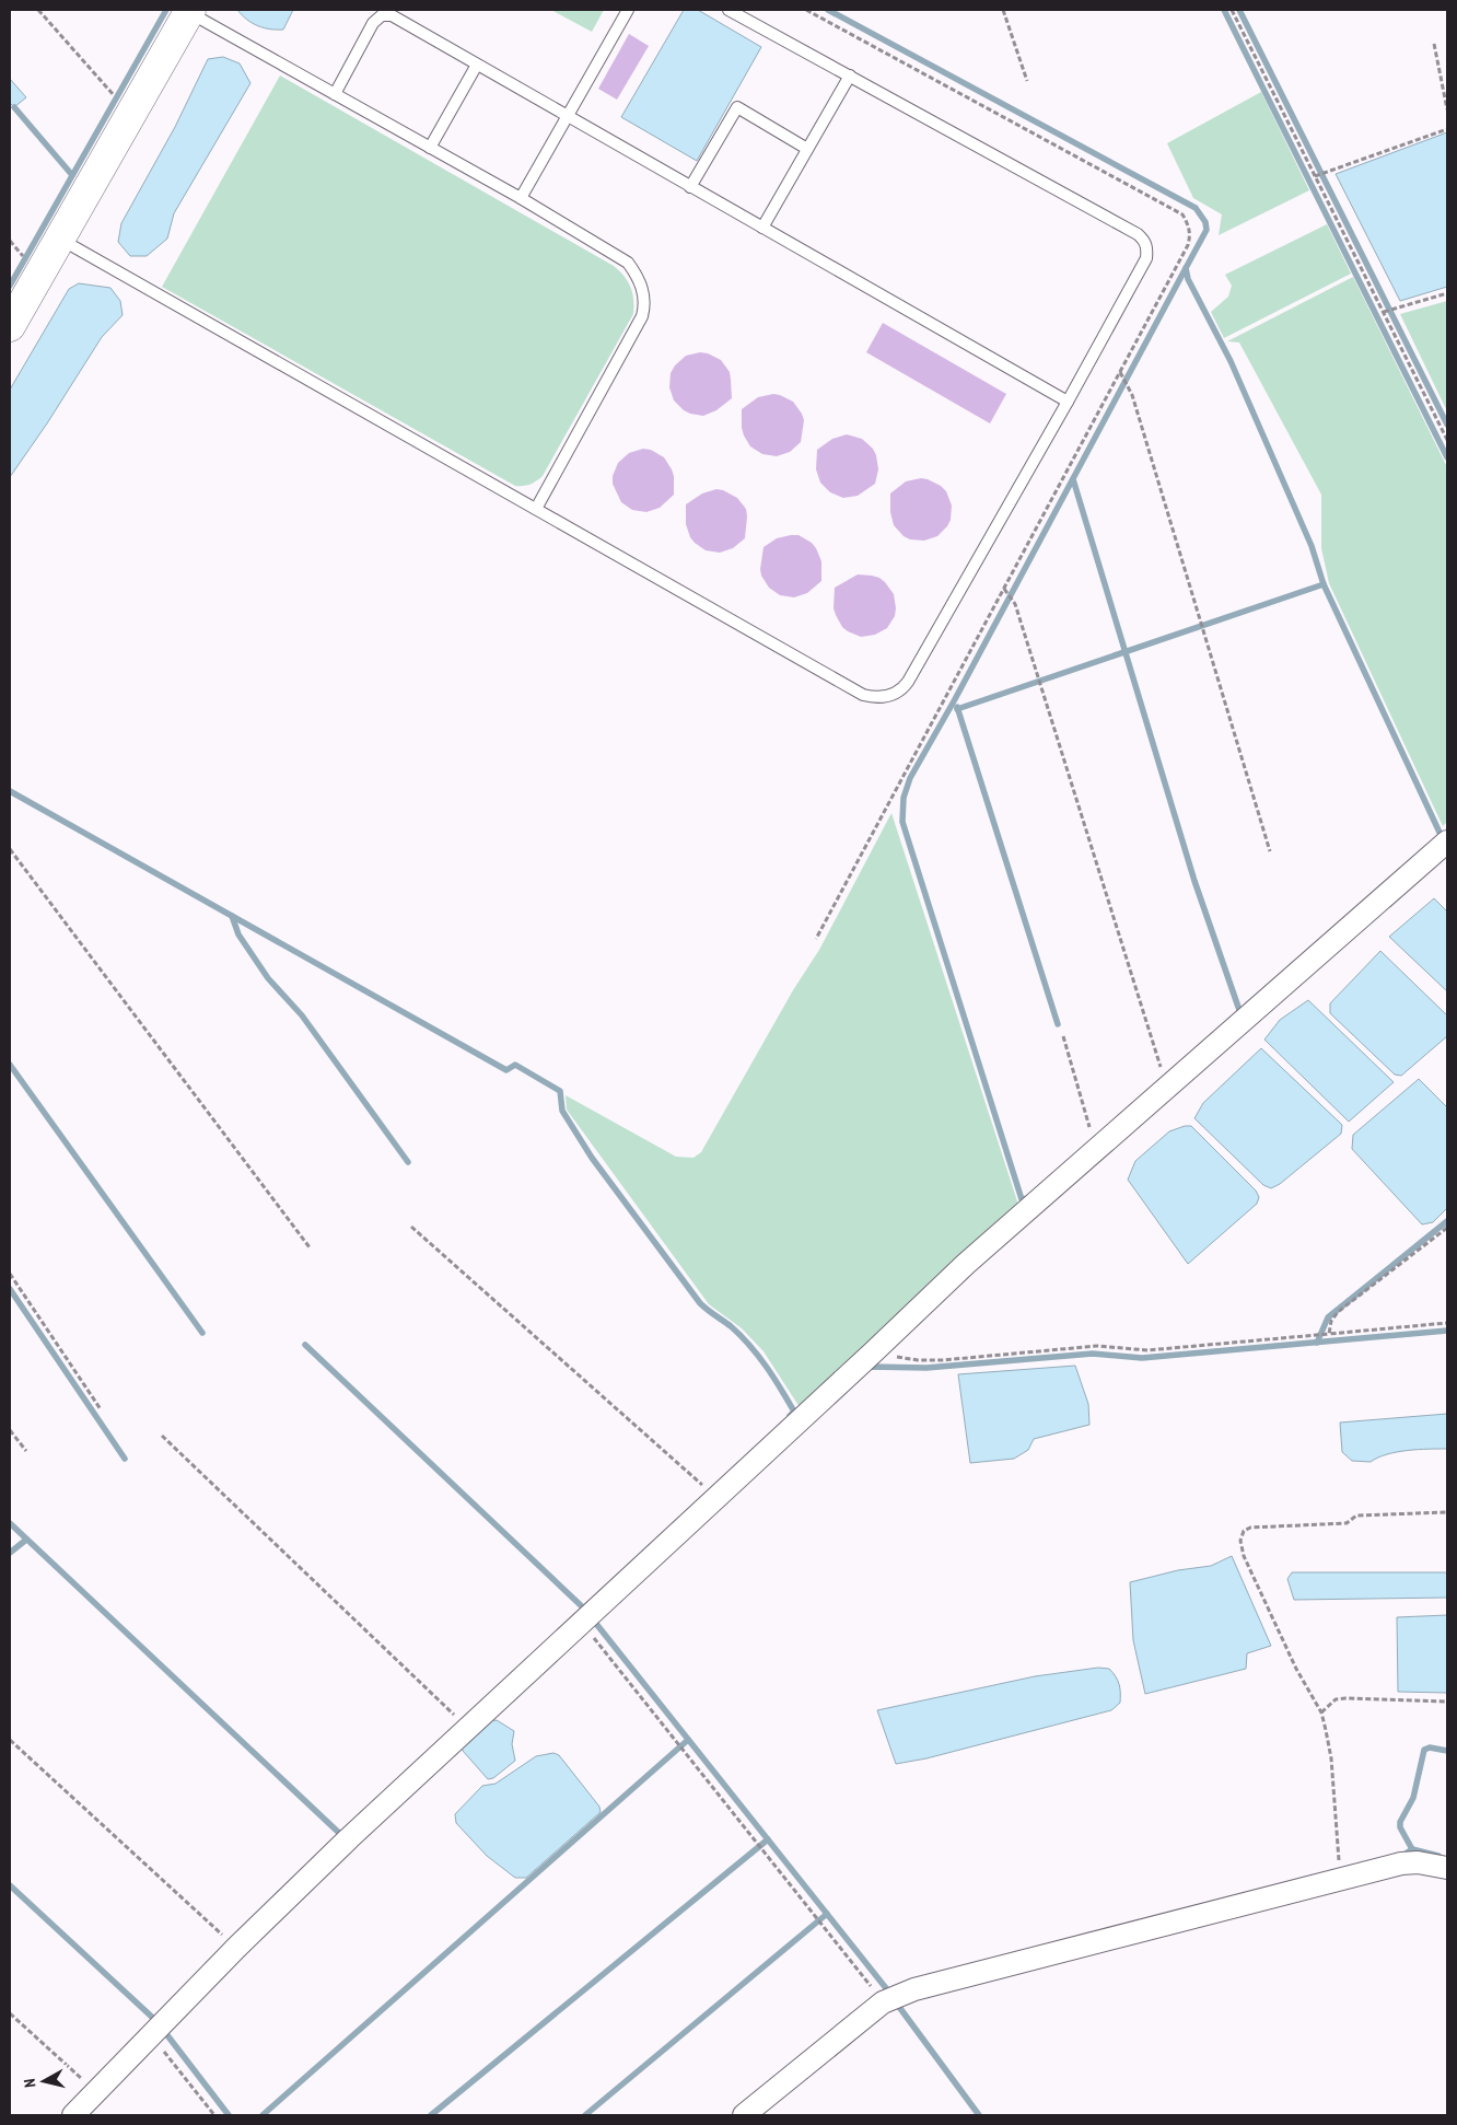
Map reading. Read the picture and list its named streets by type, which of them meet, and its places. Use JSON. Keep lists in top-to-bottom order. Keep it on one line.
{"north":"left"}
